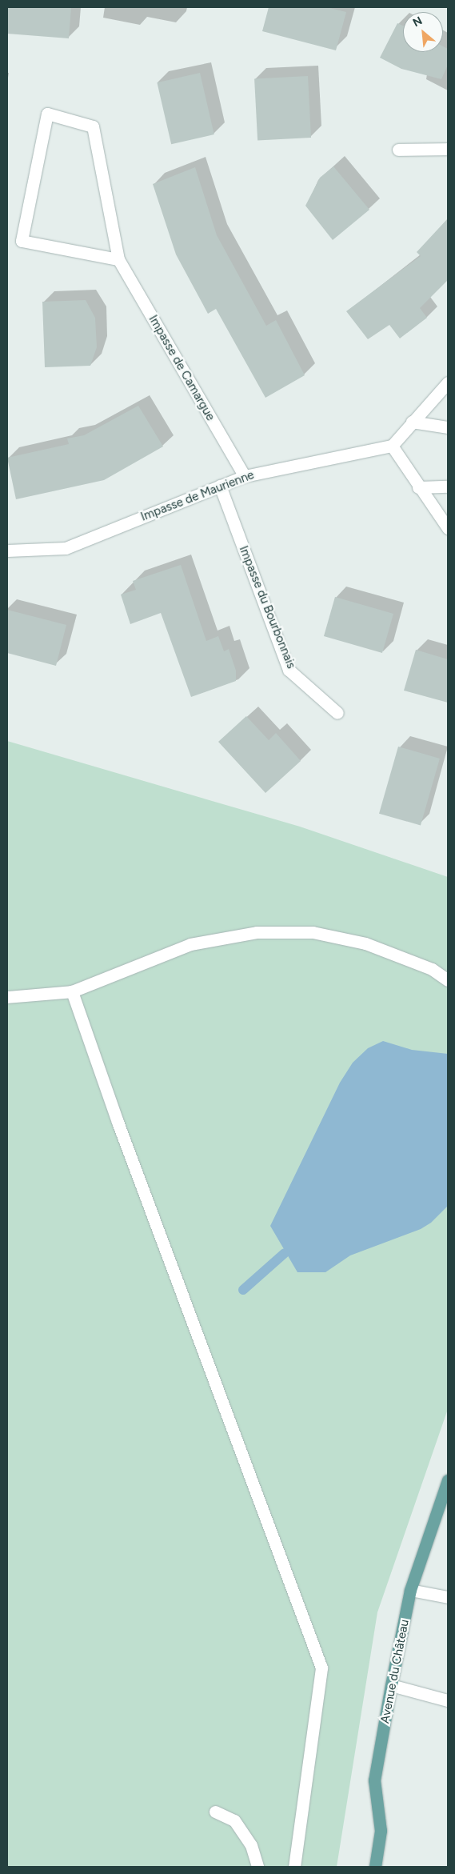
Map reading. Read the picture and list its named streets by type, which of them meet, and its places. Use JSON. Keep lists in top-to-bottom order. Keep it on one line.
{"streets":{"main road":["Avenue du Château"],"street":["Impasse de Camargue","Impasse de Maurienne","Impasse du Bourbonnais"]},"crossings":[["Impasse de Camargue","Impasse de Maurienne"],["Impasse de Maurienne","Impasse du Bourbonnais"]],"north":"top left"}
